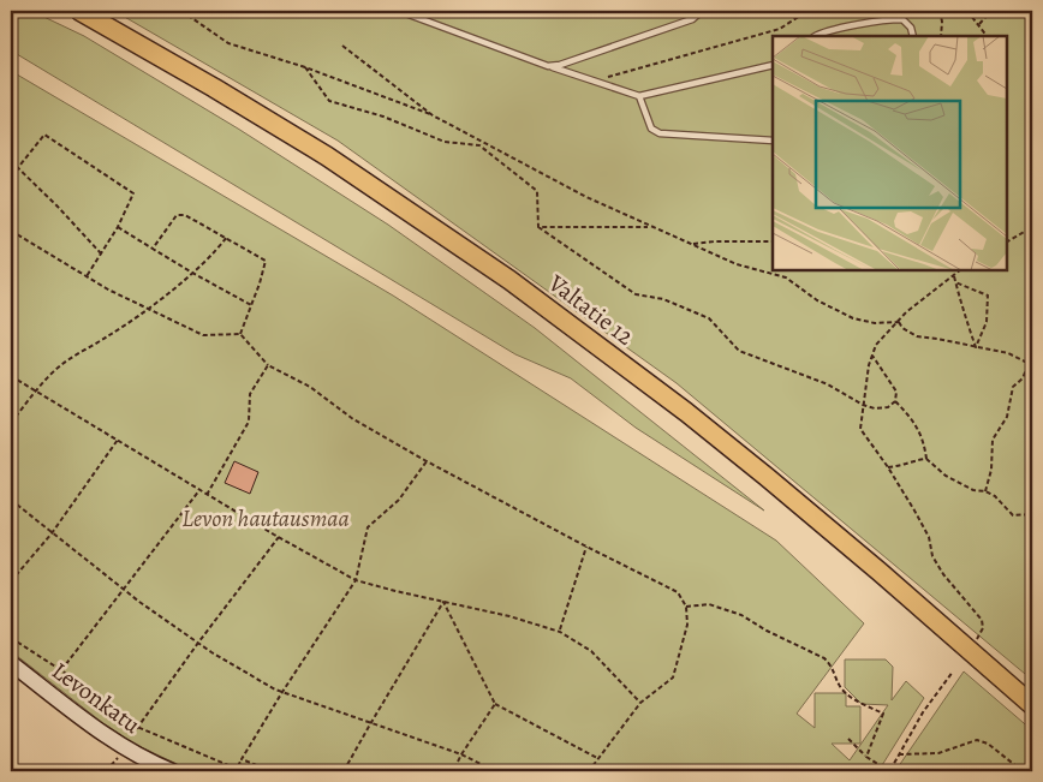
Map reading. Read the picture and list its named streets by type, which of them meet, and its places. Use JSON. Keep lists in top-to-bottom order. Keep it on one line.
{"streets":{"highway":["Valtatie 12"],"main road":["Levonkatu"]},"parks":["Levon hautausmaa"]}
